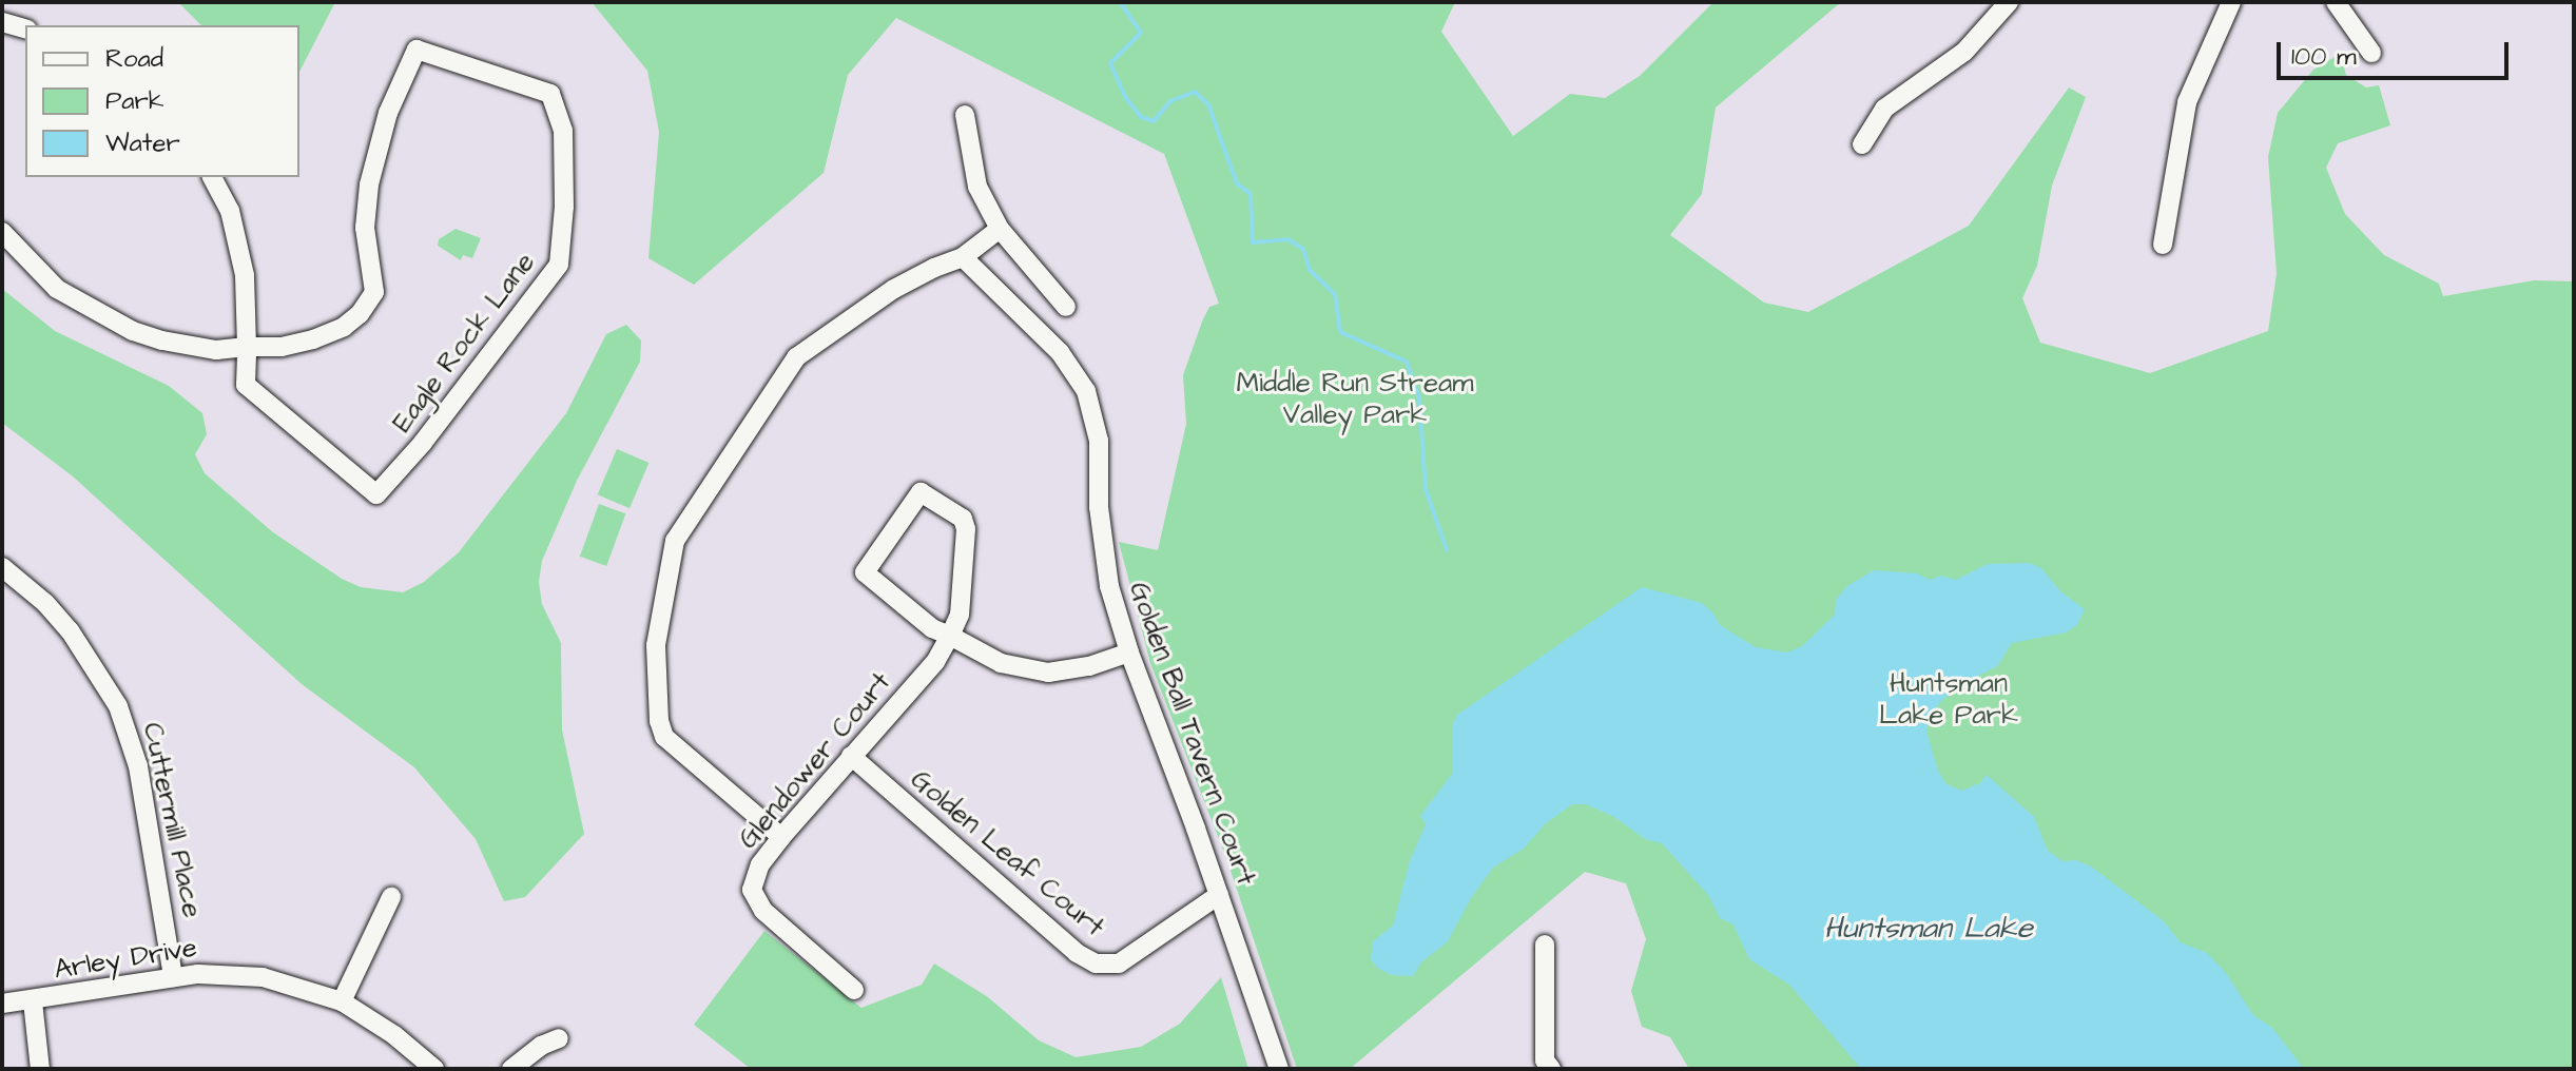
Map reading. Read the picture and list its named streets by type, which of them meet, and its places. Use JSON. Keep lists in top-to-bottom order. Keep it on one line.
{"streets":{"street":["Eagle Rock Lane","Golden Ball Tavern Court","Glendower Court","Cuttermill Place","Golden Leaf Court","Arley Drive"]},"crossings":[["Golden Ball Tavern Court","Golden Leaf Court"],["Glendower Court","Golden Leaf Court"],["Cuttermill Place","Arley Drive"]],"water":["Huntsman Lake"],"parks":["Middle Run Stream Valley Park","Huntsman Lake Park"],"legend":["Road","Park","Water"],"scale_bar":"100 m"}
